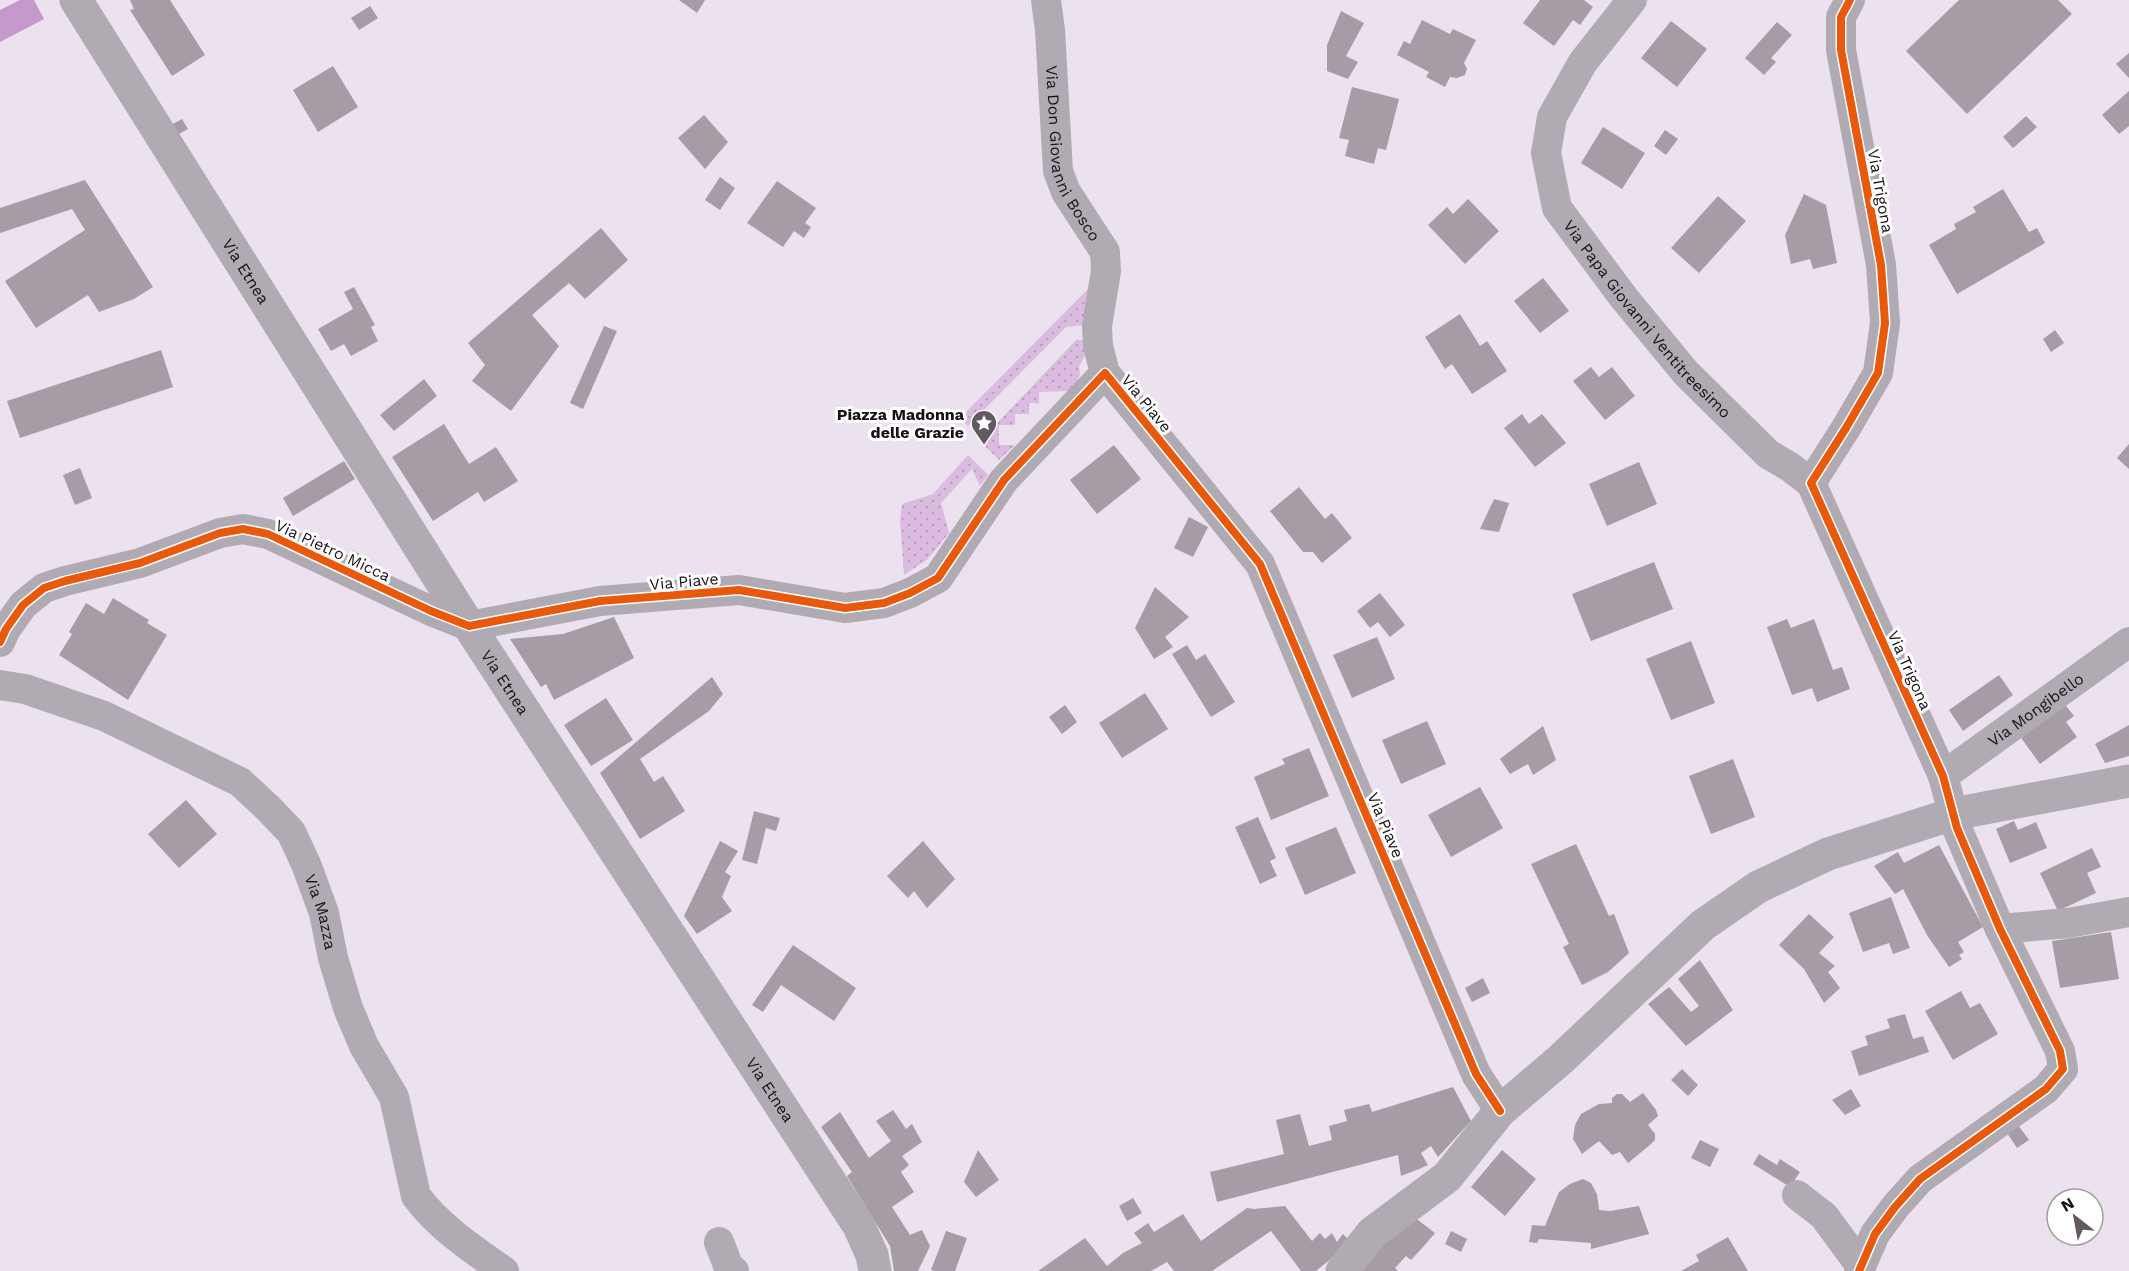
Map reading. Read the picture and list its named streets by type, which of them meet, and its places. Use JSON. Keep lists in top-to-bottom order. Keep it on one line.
{"streets":{"main road":["Via Etnea"],"street":["Via Don Giovanni Bosco","Via Trigona","Via Papa Giovanni Ventitreesimo","Via Piave","Via Pietro Micca","Via Mongibello","Via Mazza"]},"crossings":[["Via Don Giovanni Bosco","Via Piave"],["Via Trigona","Via Papa Giovanni Ventitreesimo"],["Via Trigona","Via Mongibello"],["Via Etnea","Via Piave"],["Via Etnea","Via Pietro Micca"],["Via Piave","Via Pietro Micca"]],"places":{"place":["Piazza Madonna delle Grazie"]},"north":"top left"}
